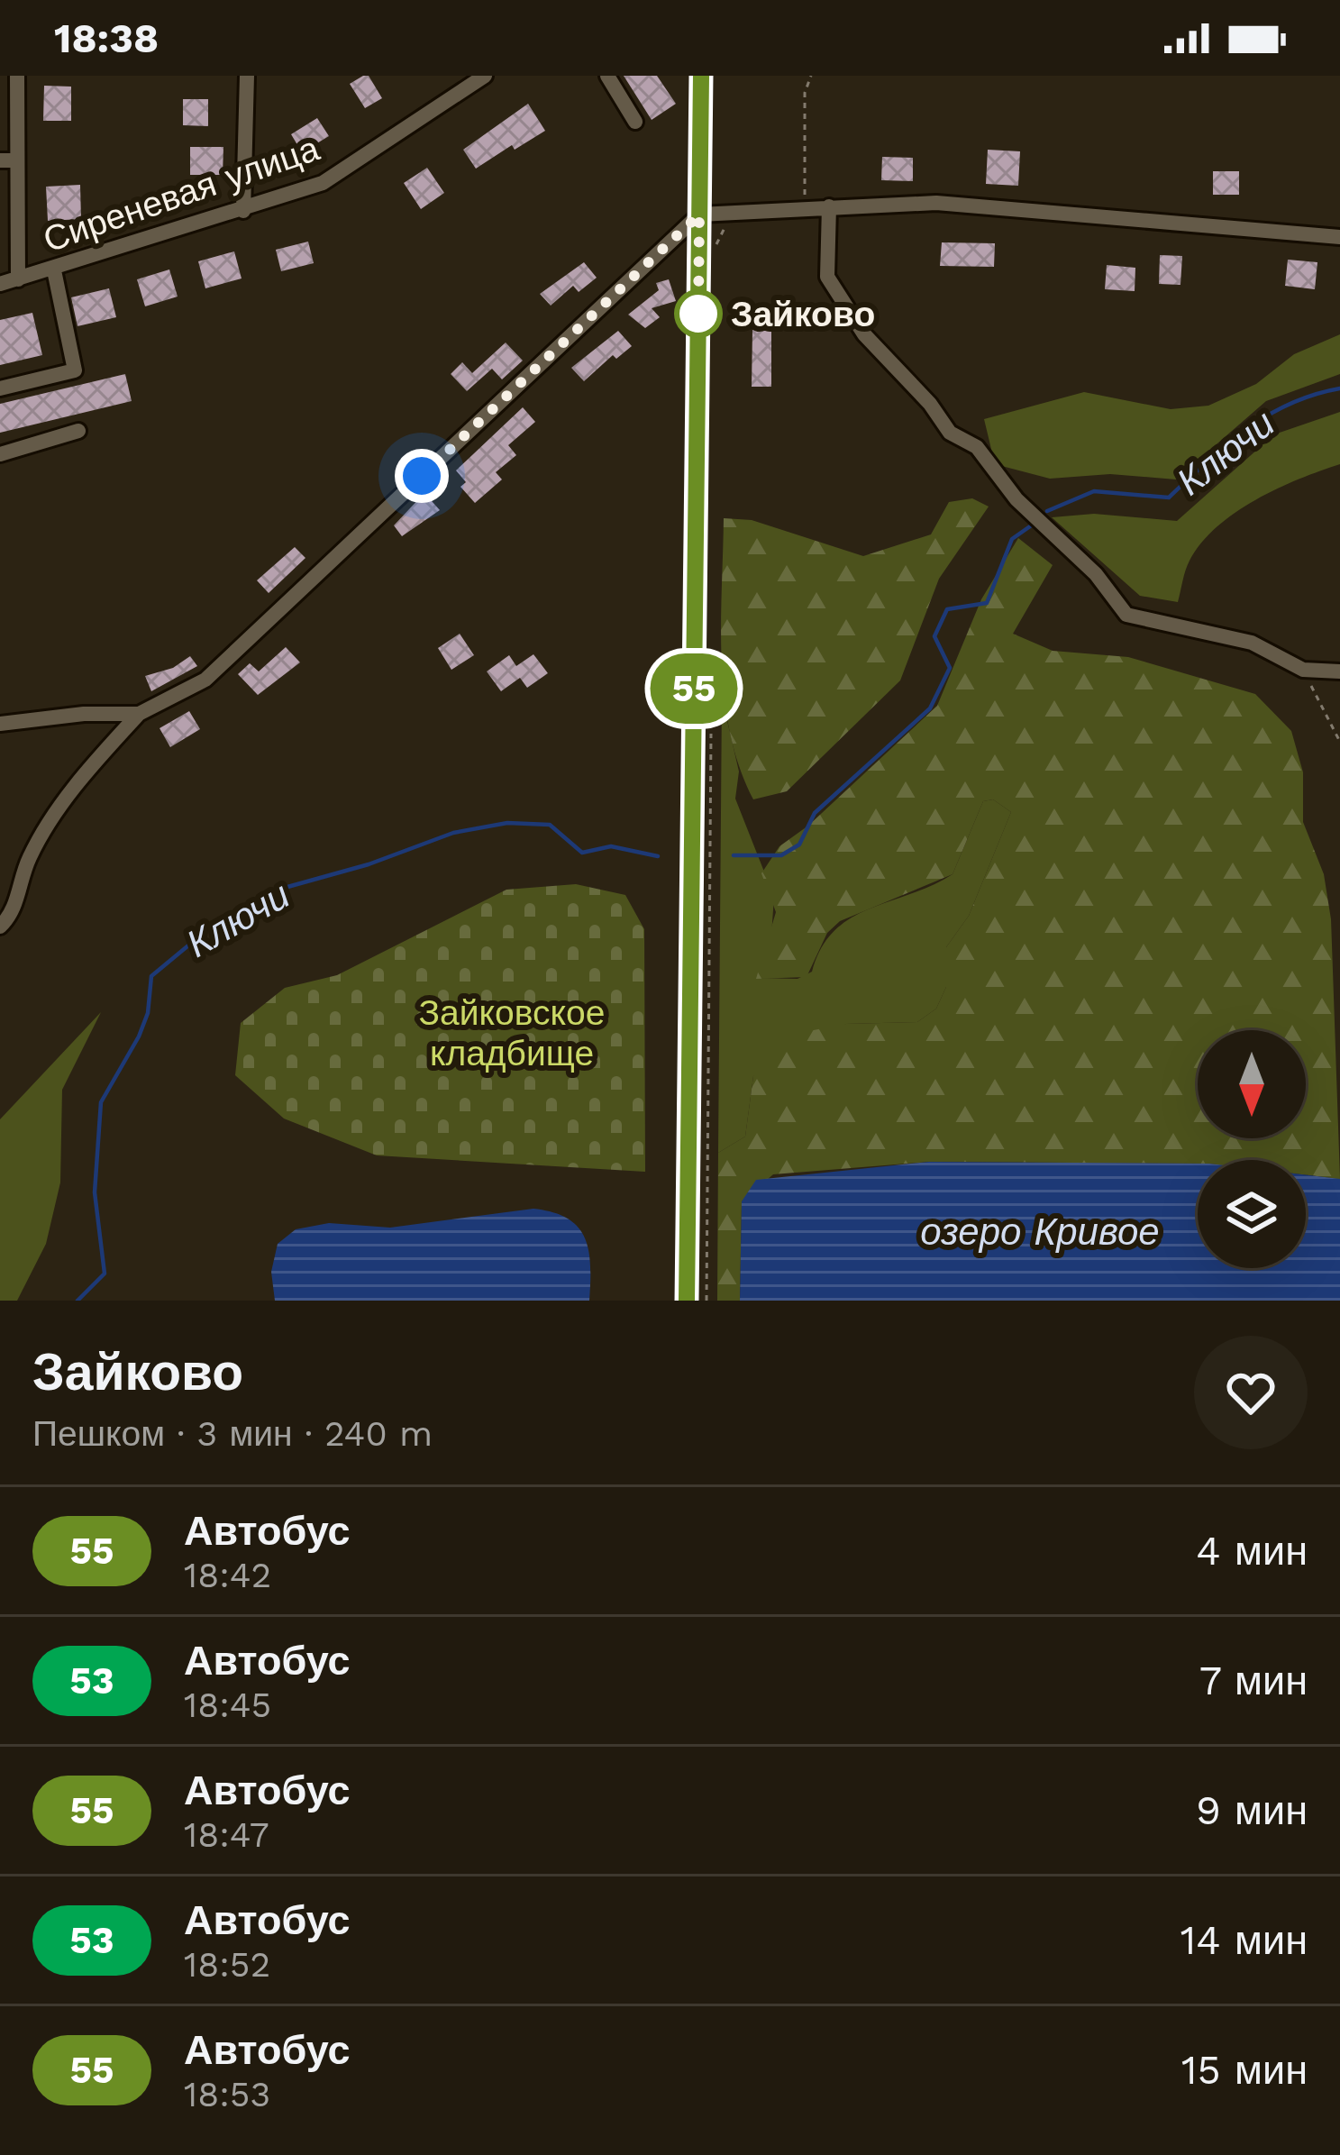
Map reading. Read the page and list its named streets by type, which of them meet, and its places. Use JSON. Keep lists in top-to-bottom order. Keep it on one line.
{"streets":{"street":["Сиреневая улица"]},"water":["Ключи","озеро Кривое"],"parks":["Зайковское кладбище"],"places":["Зайково"],"lines":["bus line 55"],"north":"bottom","page":{"status":"18:38","on_map":"55","heading":["Зайково","Пешком · 3 мин · 240 m"],"list":[{"mark":"55","name":"Автобус","note":"18:42","value":"4 мин"},{"mark":"53","name":"Автобус","note":"18:45","value":"7 мин"},{"mark":"55","name":"Автобус","note":"18:47","value":"9 мин"},{"mark":"53","name":"Автобус","note":"18:52","value":"14 мин"},{"mark":"55","name":"Автобус","note":"18:53","value":"15 мин"}]}}
